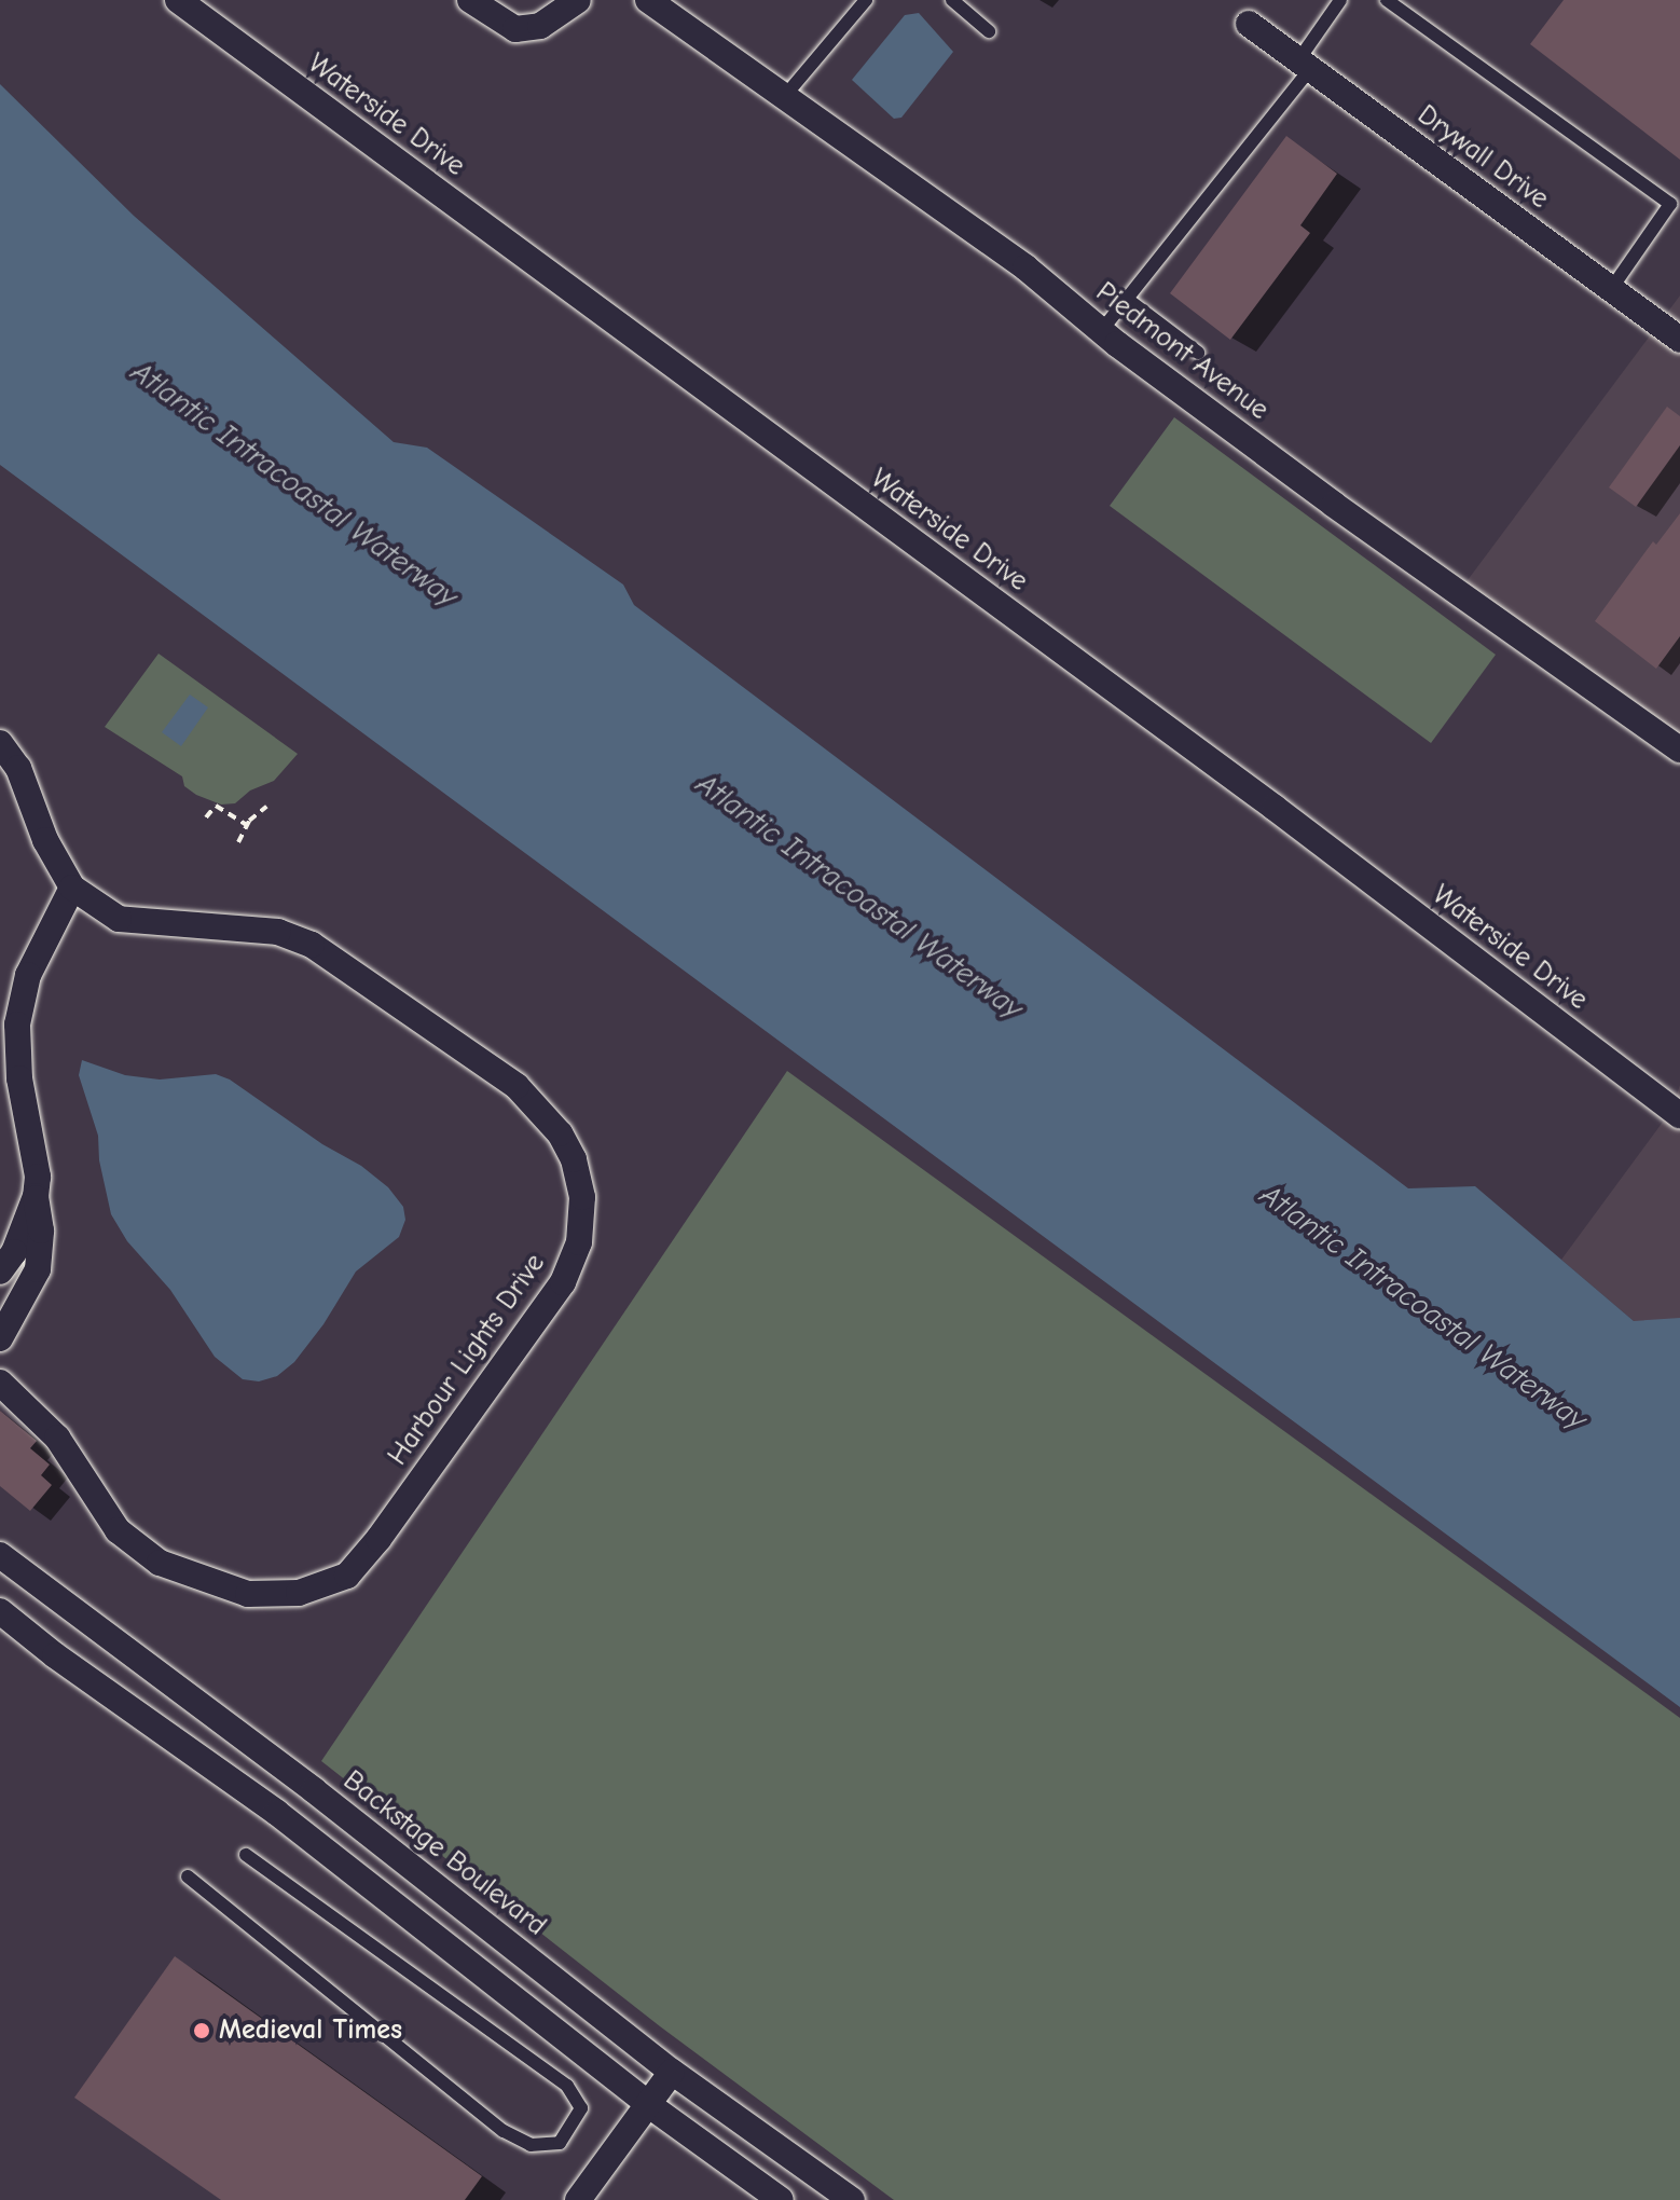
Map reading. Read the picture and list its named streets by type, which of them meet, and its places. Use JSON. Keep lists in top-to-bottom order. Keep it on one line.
{"streets":{"street":["Waterside Drive","Drywall Drive","Piedmont Avenue","Harbour Lights Drive","Backstage Boulevard"]},"water":["Atlantic Intracoastal Waterway"],"places":["Medieval Times"]}
